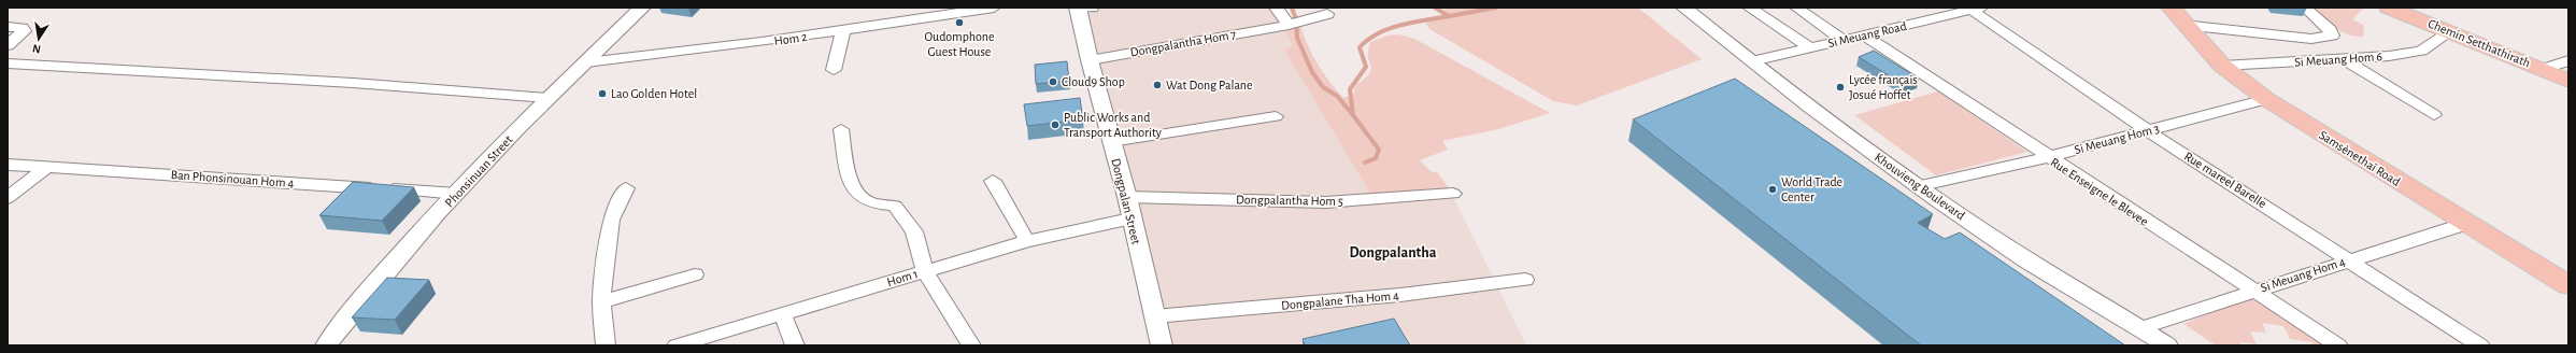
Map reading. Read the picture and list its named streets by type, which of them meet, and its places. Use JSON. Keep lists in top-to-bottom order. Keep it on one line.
{"streets":{"main road":["Chemin Setthathirath","Samsènethaï Road"],"street":["Si Meuang Road","Hom 2","Dongpalantha Hom 7","Si Meuang Hom 6","Si Meuang Hom 3","Phonsinuan Street","Ban Phonsinouan Hom 4","Rue mareel Barelle","Khouvieng Boulevard","Rue Enseigne le Blevee","Dongpalantha Hom 5","Dongpalan Street","Si Meuang Hom 4","Hom 1","Dongpalane Tha Hom 4"]},"crossings":[["Si Meuang Road","Rue mareel Barelle"],["Si Meuang Road","Khouvieng Boulevard"],["Si Meuang Road","Rue Enseigne le Blevee"],["Hom 2","Phonsinuan Street"],["Dongpalantha Hom 7","Dongpalan Street"],["Chemin Setthathirath","Si Meuang Hom 6"],["Si Meuang Hom 6","Samsènethaï Road"],["Si Meuang Hom 3","Samsènethaï Road"],["Si Meuang Hom 3","Rue mareel Barelle"],["Si Meuang Hom 3","Khouvieng Boulevard"],["Si Meuang Hom 3","Rue Enseigne le Blevee"],["Samsènethaï Road","Si Meuang Hom 4"],["Phonsinuan Street","Ban Phonsinouan Hom 4"],["Rue mareel Barelle","Si Meuang Hom 4"],["Khouvieng Boulevard","Si Meuang Hom 4"],["Rue Enseigne le Blevee","Si Meuang Hom 4"],["Dongpalantha Hom 5","Dongpalan Street"],["Dongpalan Street","Hom 1"],["Dongpalan Street","Dongpalane Tha Hom 4"]],"districts":["Dongpalantha"],"places":["Oudomphone Guest House","Cloud9 Shop","Wat Dong Palane","Lycée français Josué Hoffet","Lao Golden Hotel","Public Works and Transport Authority","World Trade Center"],"north":"bottom"}
